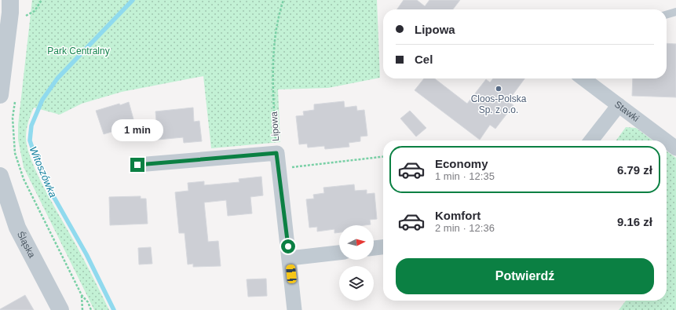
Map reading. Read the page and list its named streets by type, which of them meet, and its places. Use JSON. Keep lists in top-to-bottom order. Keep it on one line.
{"streets":{"street":["Stawki","Śląska"],"path":["Lipowa"]},"water":["Witoszówka"],"parks":["Park Centralny"],"places":["Cloos-Polska Sp. z o.o."],"north":"right","page":{"banner":["Lipowa","Cel"],"bubble":"1 min","list":[{"name":"Economy","note":"1 min · 12:35","value":"6.79 zł"},{"name":"Komfort","note":"2 min · 12:36","value":"9.16 zł"}],"buttons":"Potwierdź"}}
